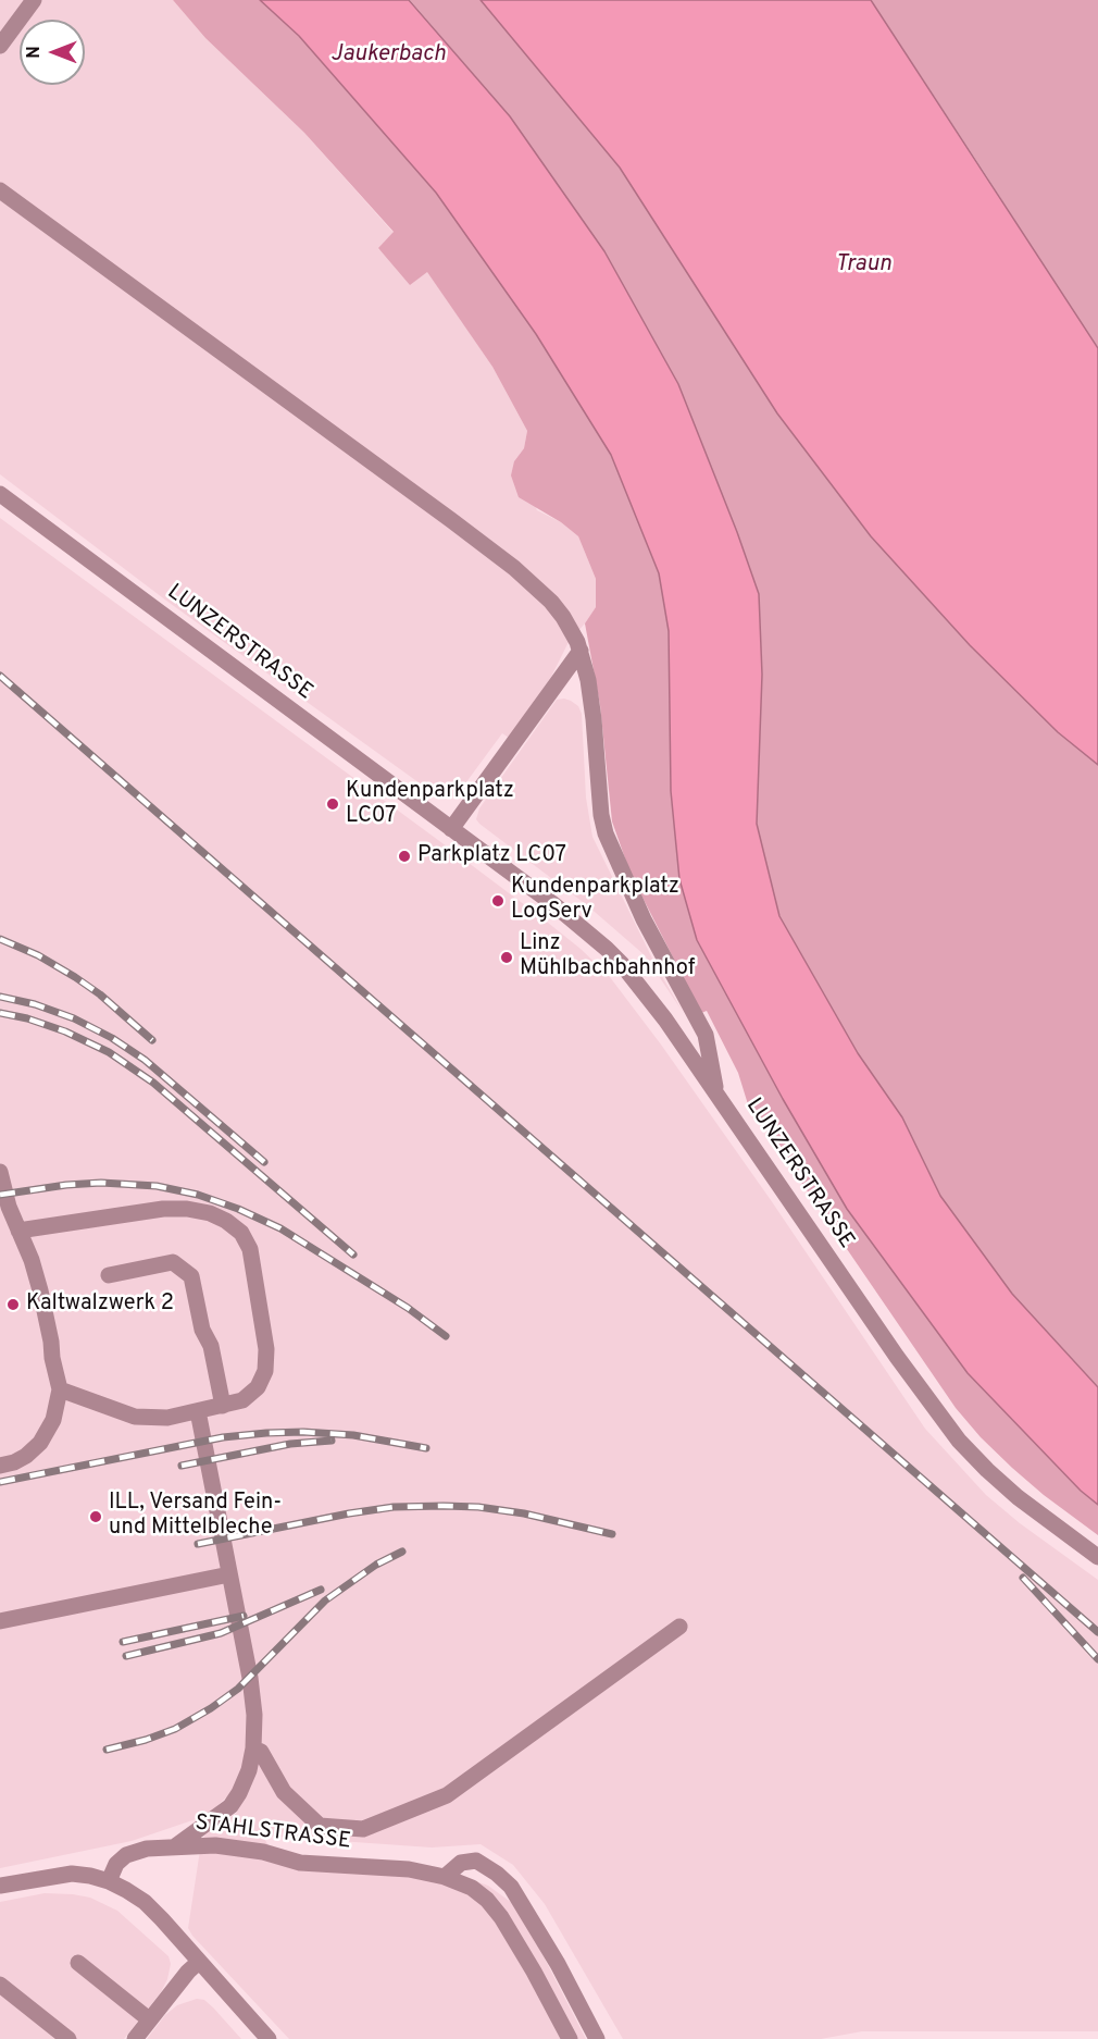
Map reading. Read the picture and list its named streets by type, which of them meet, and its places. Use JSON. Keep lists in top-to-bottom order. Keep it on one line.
{"streets":{"street":["LUNZERSTRASSE","STAHLSTRASSE"]},"water":["Jaukerbach","Traun"],"places":["Kundenparkplatz LC07","Parkplatz LC07","Kundenparkplatz LogServ","Linz Mühlbachbahnhof","Kaltwalzwerk 2","ILL, Versand Fein- und Mittelbleche"],"north":"left"}
